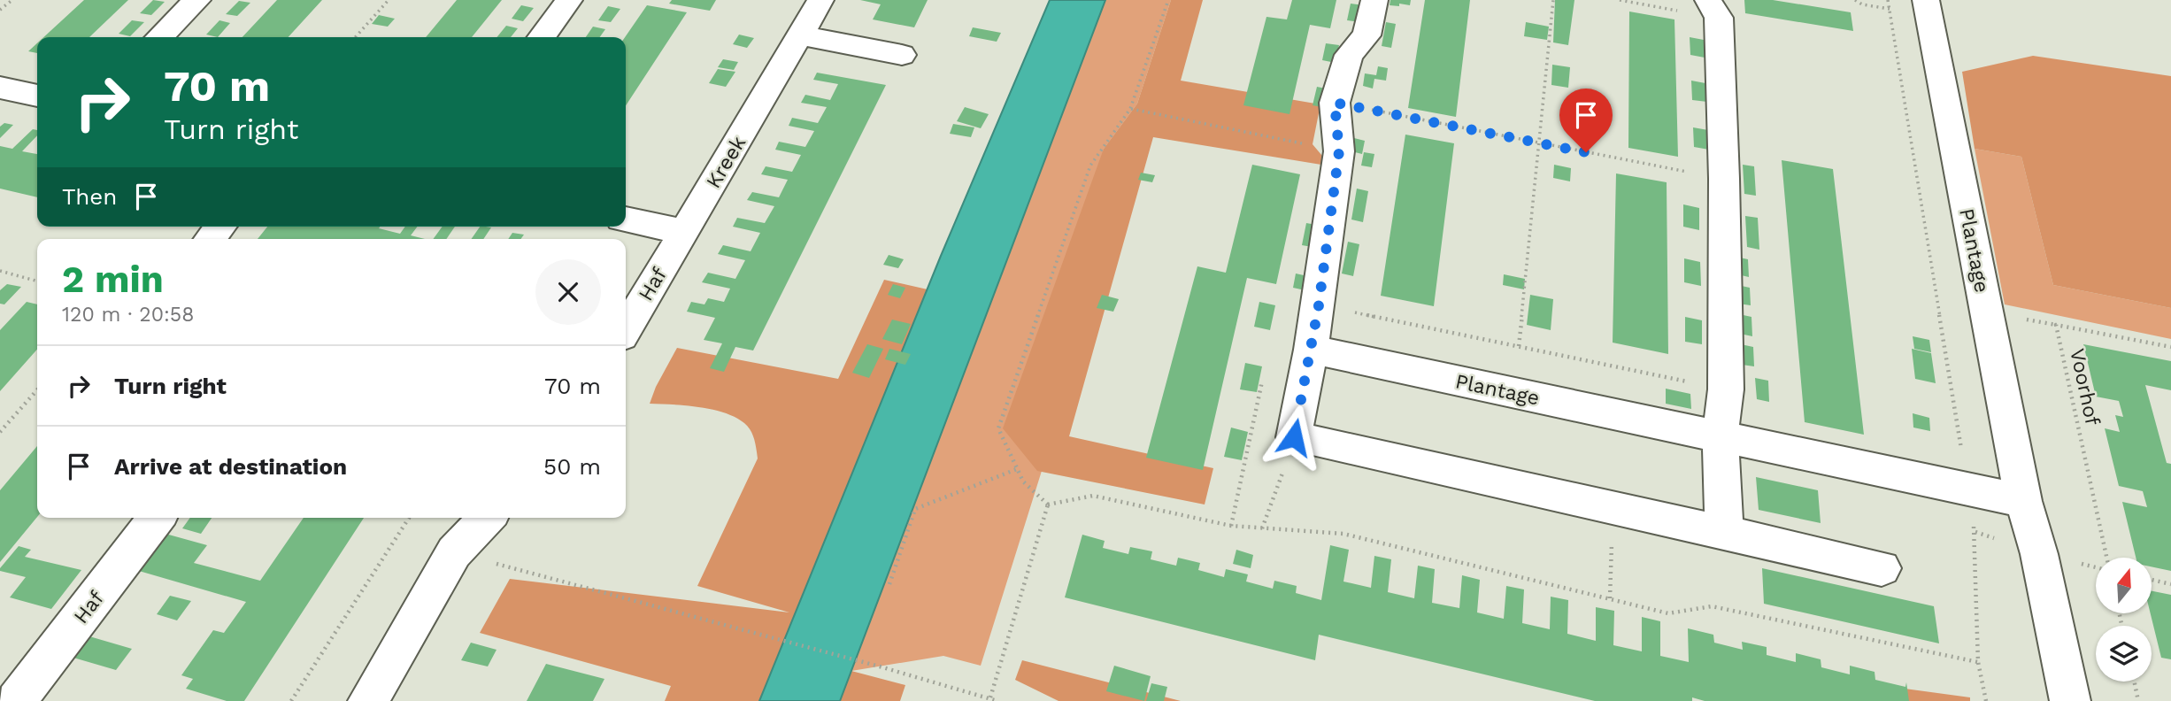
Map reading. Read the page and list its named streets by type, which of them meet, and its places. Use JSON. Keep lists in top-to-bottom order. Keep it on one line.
{"streets":{"street":["Kreek","Plantage","Haf"],"path":["Voorhof"]},"crossings":[["Kreek","Haf"]],"north":"top","page":{"turn":["70 m","Turn right"],"then":"Then","heading":["2 min","120 m · 20:58"],"list":[{"name":"Turn right","value":"70 m"},{"name":"Arrive at destination","value":"50 m"}]}}
